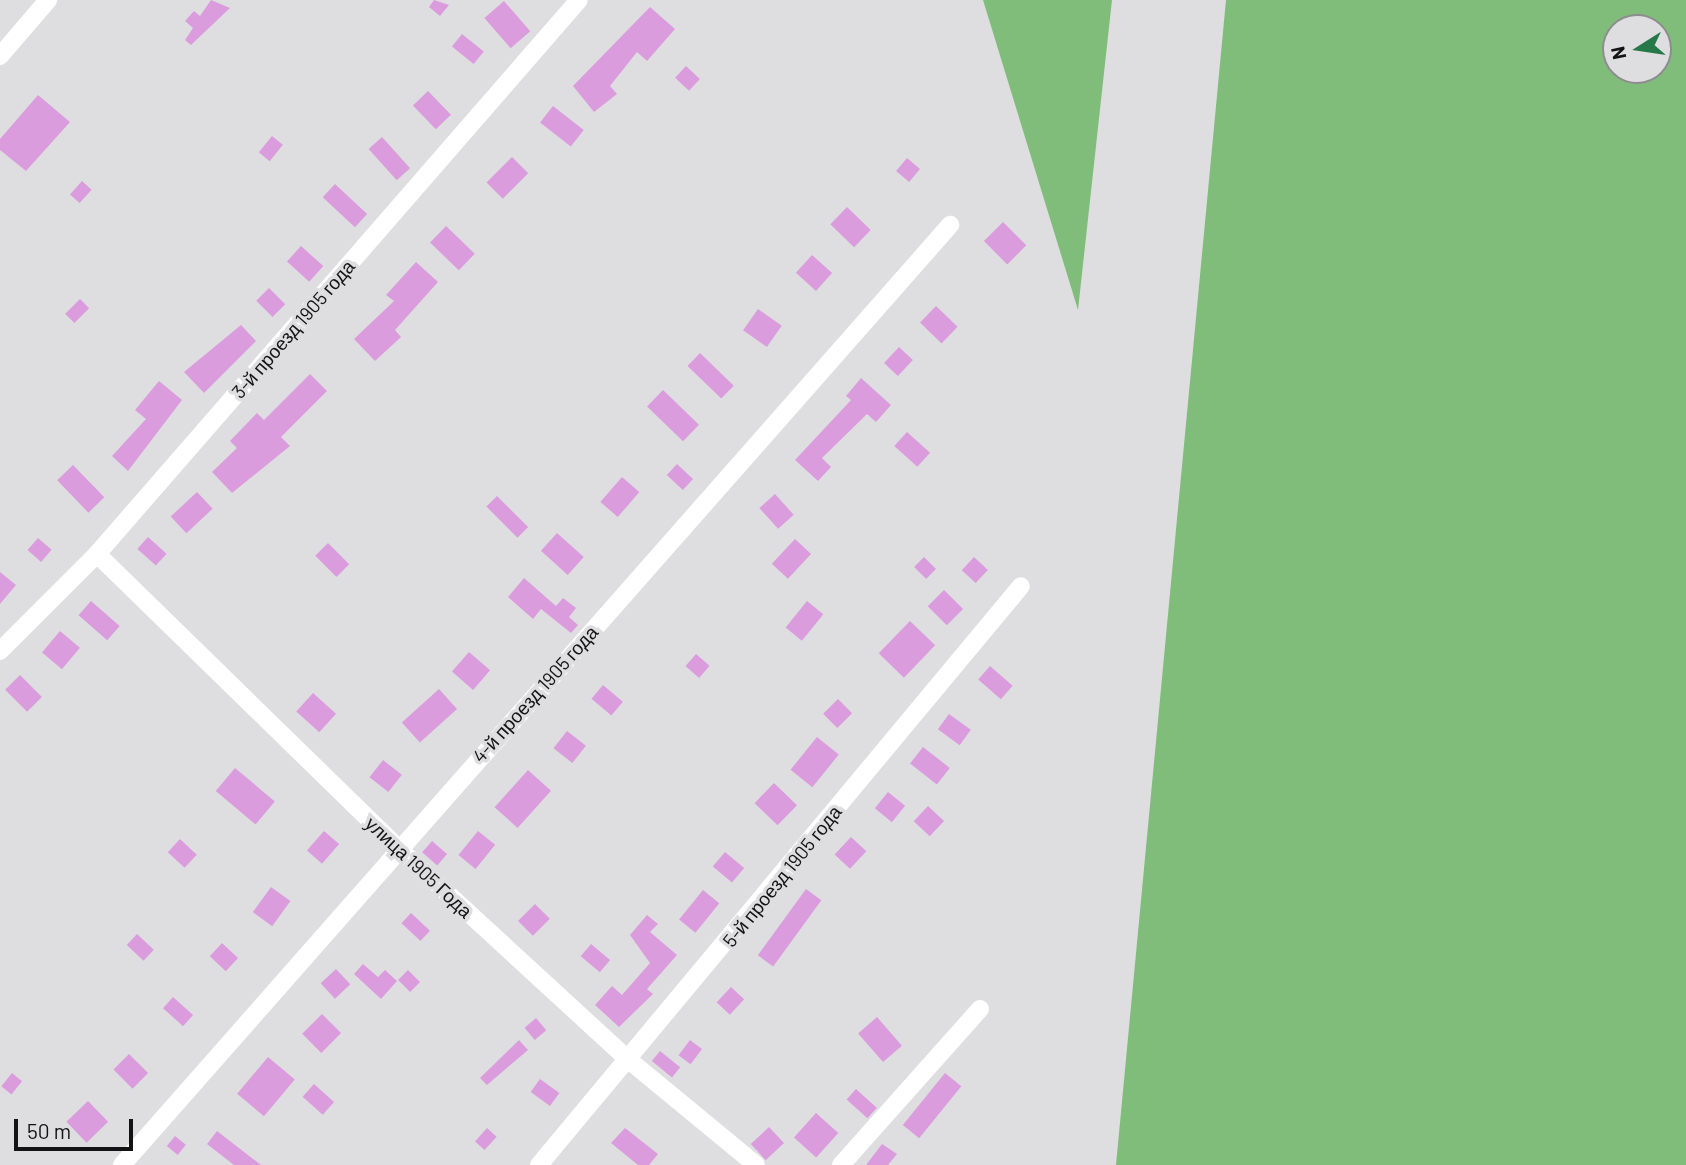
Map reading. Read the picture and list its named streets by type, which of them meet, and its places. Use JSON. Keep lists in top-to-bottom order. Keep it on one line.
{"streets":{"street":["3-й проезд 1905 года","4-й проезд 1905 года","улица 1905 Года","5-й проезд 1905 года"]},"crossings":[["3-й проезд 1905 года","улица 1905 Года"],["4-й проезд 1905 года","улица 1905 Года"],["улица 1905 Года","5-й проезд 1905 года"]],"scale_bar":"50 m","north":"left"}
